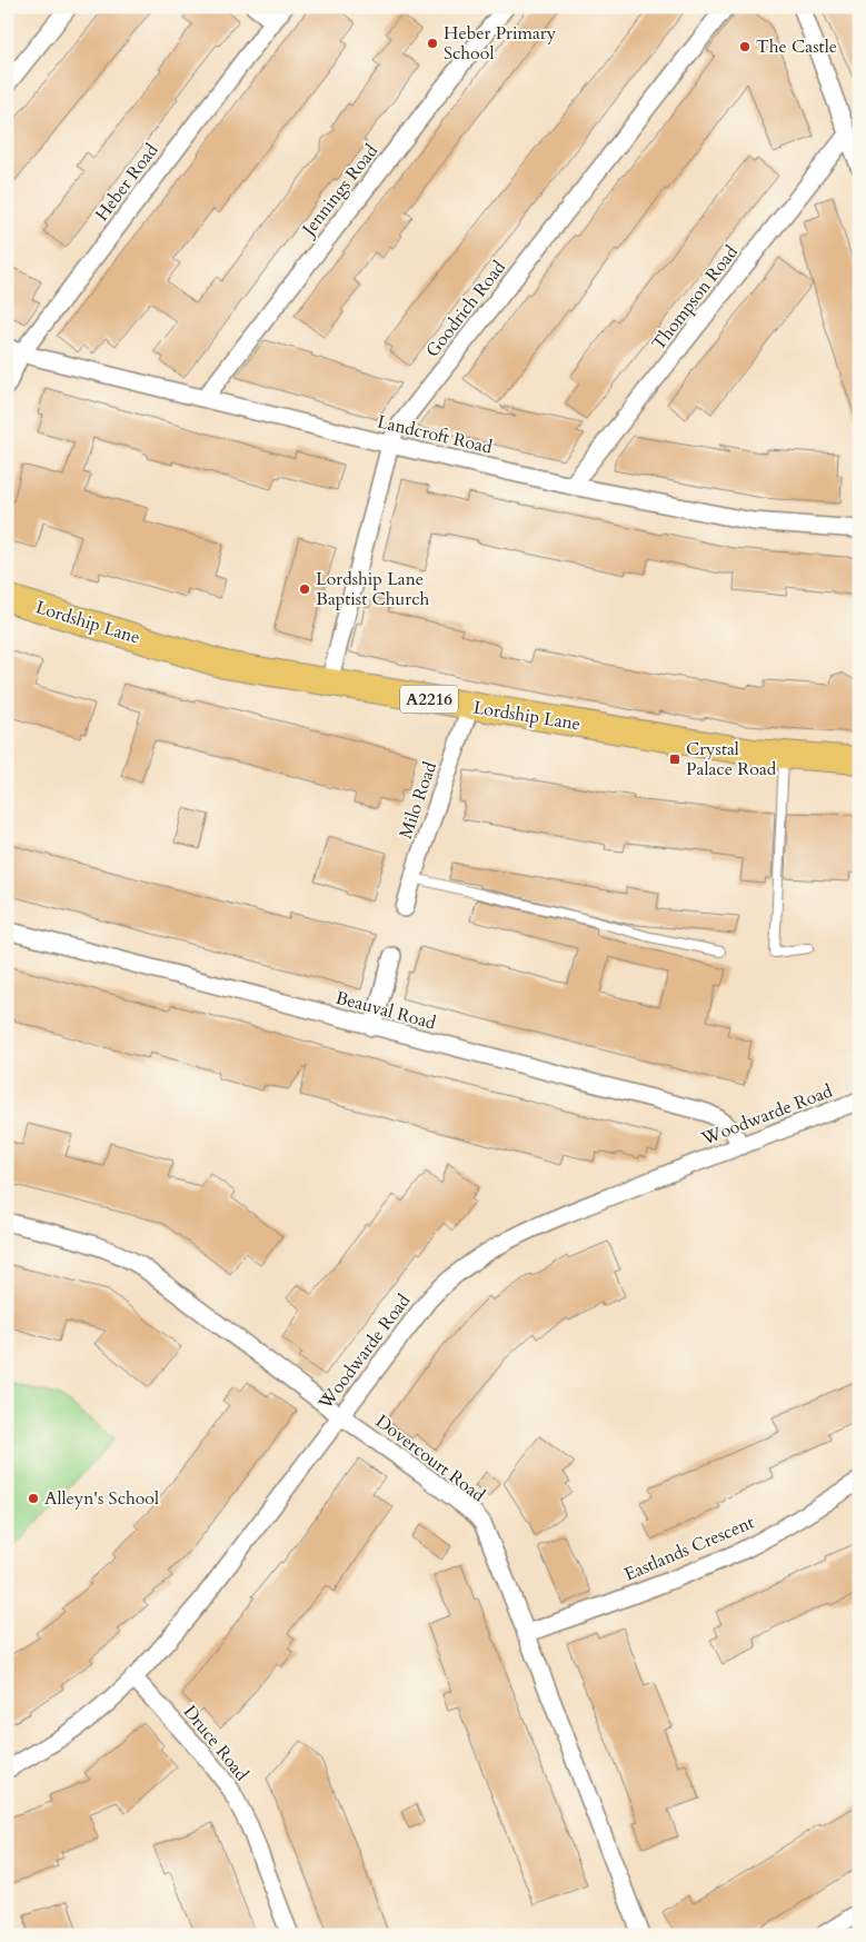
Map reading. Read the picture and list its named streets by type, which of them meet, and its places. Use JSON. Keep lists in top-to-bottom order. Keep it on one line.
{"streets":{"main road":["Lordship Lane","A2216"],"street":["Heber Road","Jennings Road","Thompson Road","Goodrich Road","Landcroft Road","Milo Road","Beauval Road","Woodwarde Road","Dovercourt Road","Eastlands Crescent","Druce Road"]},"crossings":[["Heber Road","Landcroft Road"],["Jennings Road","Landcroft Road"],["Thompson Road","Landcroft Road"],["Goodrich Road","Landcroft Road"],["Goodrich Road","Lordship Lane"],["Lordship Lane","Milo Road"],["Beauval Road","Woodwarde Road"],["Woodwarde Road","Dovercourt Road"],["Woodwarde Road","Druce Road"],["Dovercourt Road","Eastlands Crescent"]],"places":{"other":["Heber Primary School","The Castle","Lordship Lane Baptist Church","Alleyn's School"],"transit":["Crystal Palace Road"]}}
